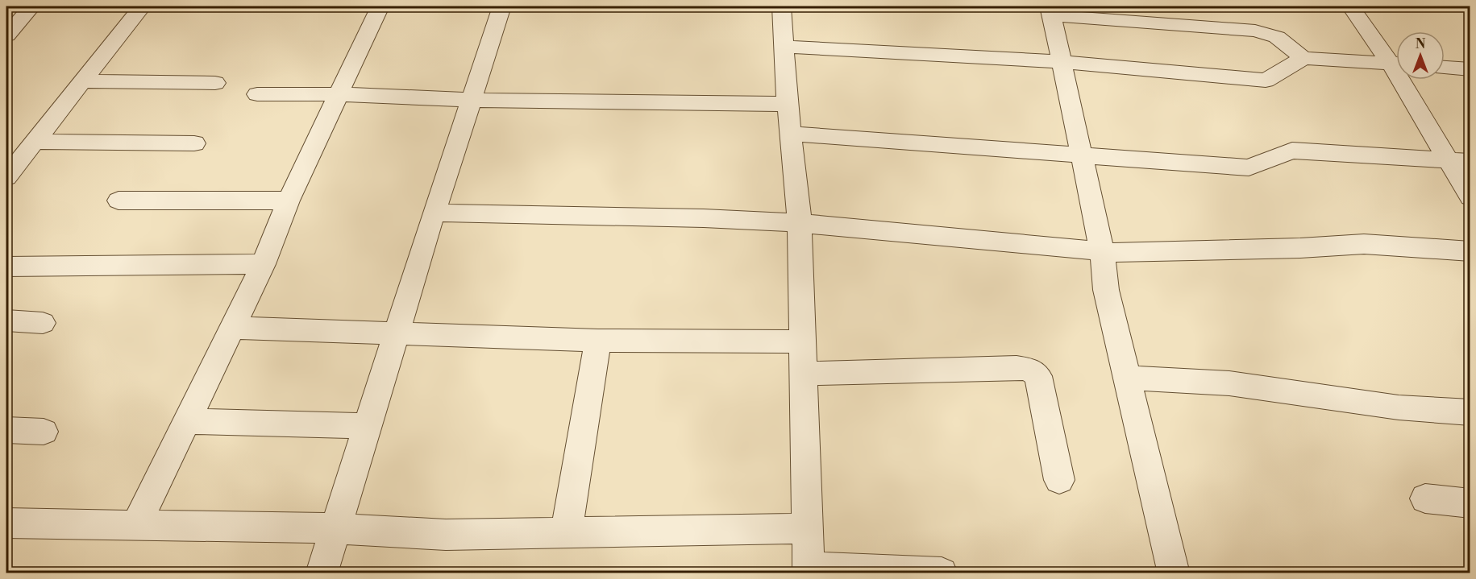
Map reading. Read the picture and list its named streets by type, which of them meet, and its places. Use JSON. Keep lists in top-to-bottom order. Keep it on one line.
{"north":"top"}
